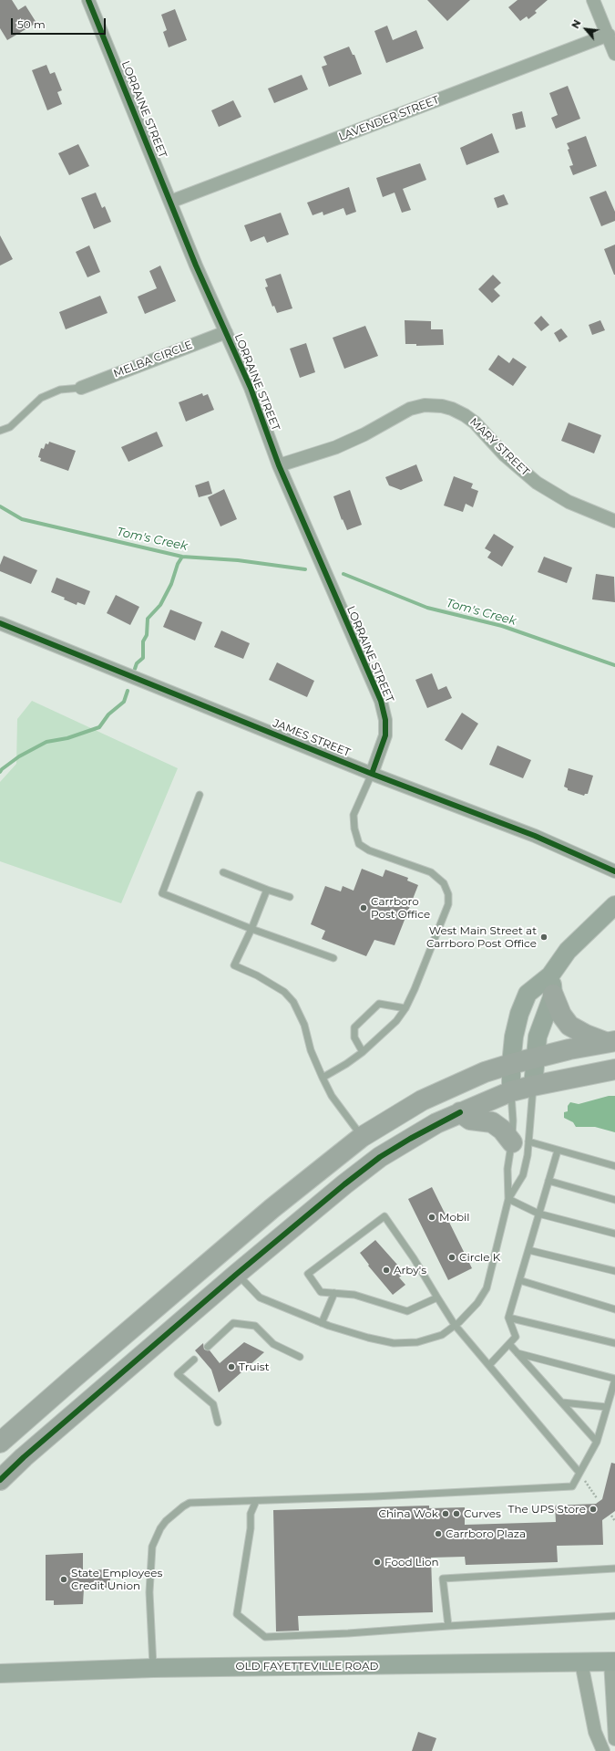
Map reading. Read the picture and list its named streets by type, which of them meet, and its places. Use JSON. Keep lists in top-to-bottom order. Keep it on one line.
{"streets":{"street":["LORRAINE STREET","LAVENDER STREET","MELBA CIRCLE","MARY STREET","JAMES STREET","OLD FAYETTEVILLE ROAD"]},"crossings":[["LORRAINE STREET","LAVENDER STREET"],["LORRAINE STREET","MELBA CIRCLE"],["LORRAINE STREET","MARY STREET"],["LORRAINE STREET","JAMES STREET"]],"water":["Tom's Creek"],"places":["Carrboro Post Office","West Main Street at Carrboro Post Office","Mobil","Circle K","Arby's","Truist","The UPS Store","China Wok","Curves","Carrboro Plaza","Food Lion","State Employees Credit Union"],"scale_bar":"50 m","north":"top left"}
